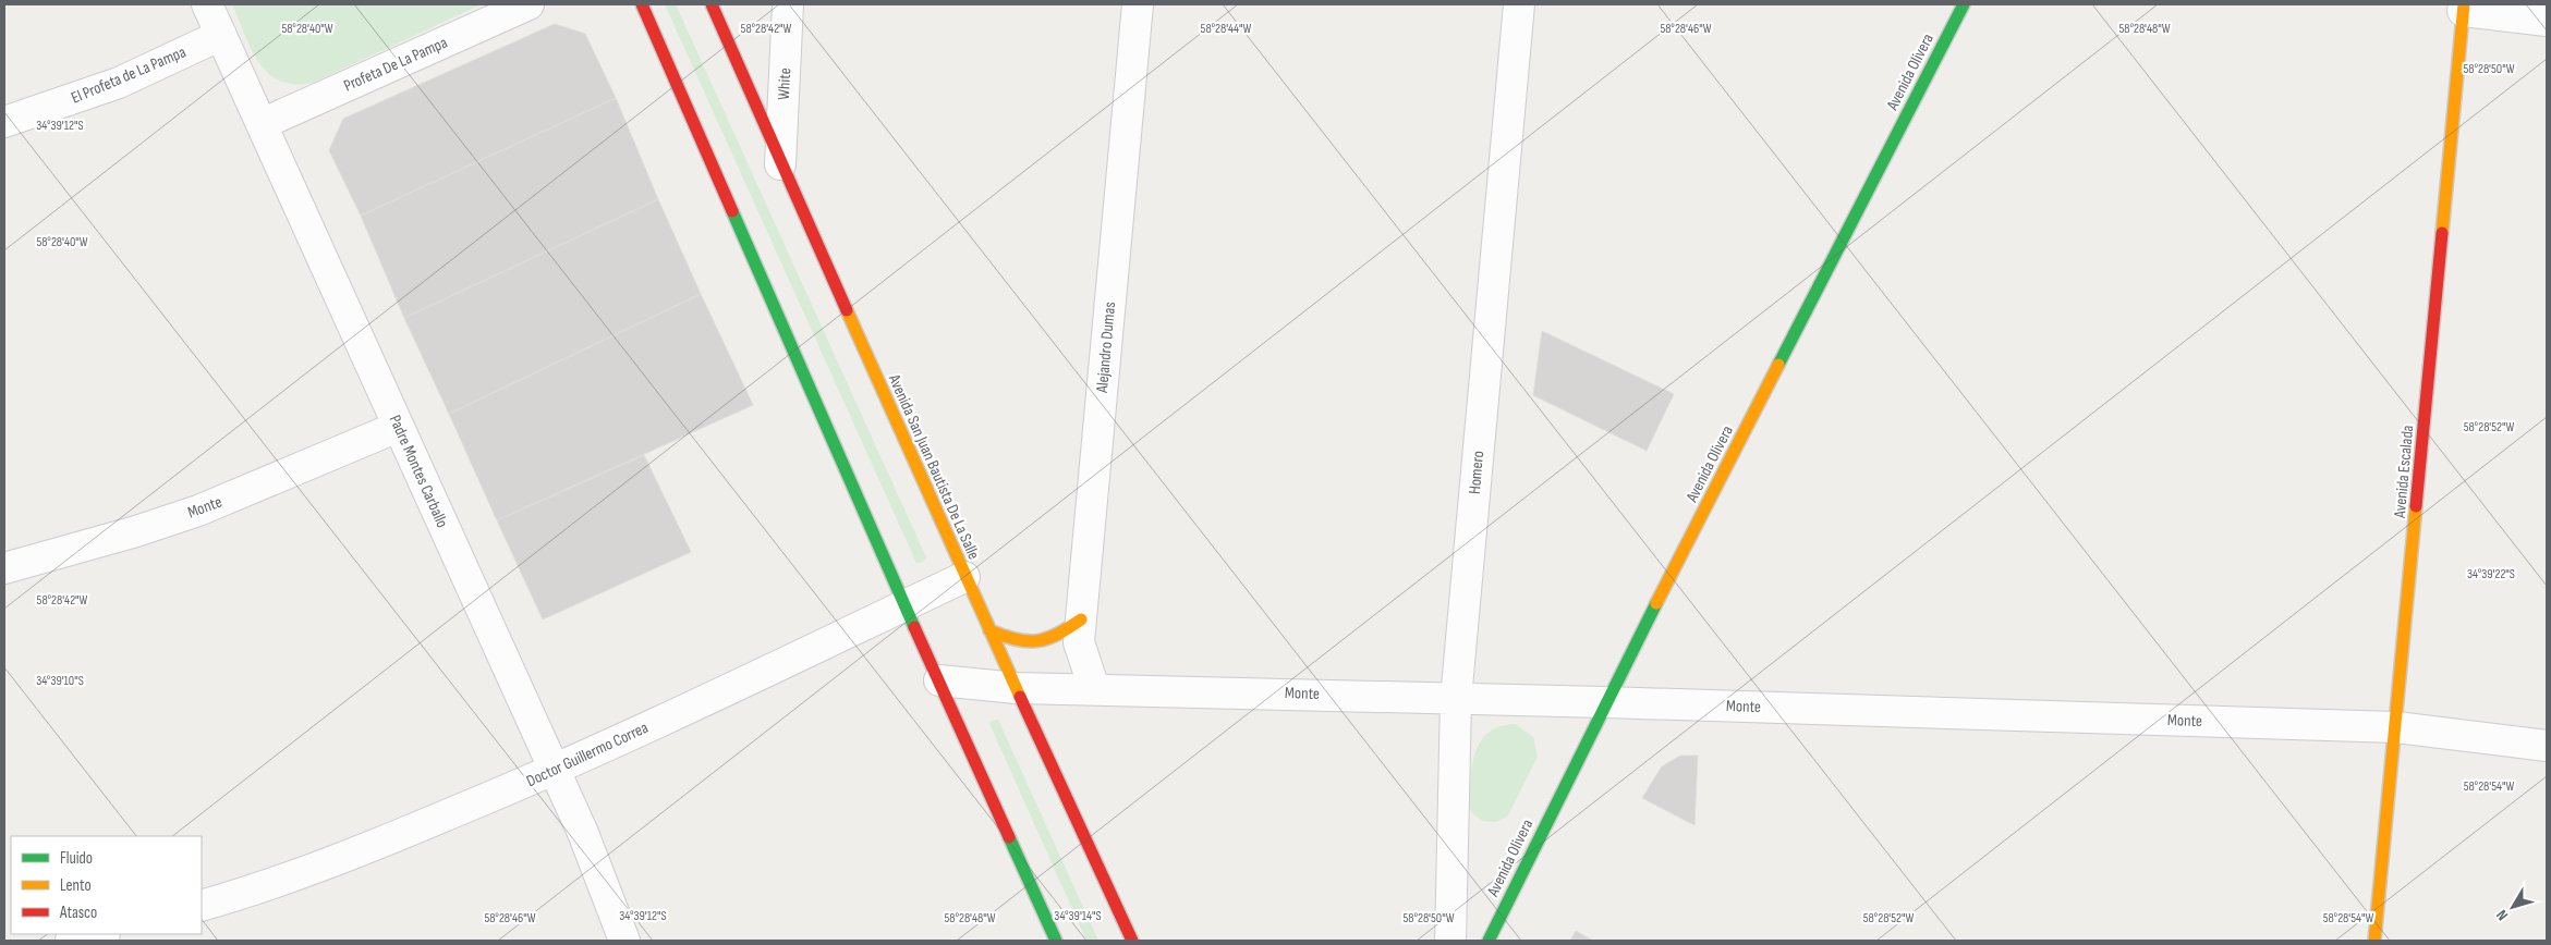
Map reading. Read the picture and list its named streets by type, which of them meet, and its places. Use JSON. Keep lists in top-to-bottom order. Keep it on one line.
{"streets":{"street":["Profeta De La Pampa","Avenida Olivera","El Profeta de La Pampa","White","Alejandro Dumas","Avenida San Juan Bautista De La Salle","Padre Montes Carballo","Avenida Escalada","Homero","Monte","Doctor Guillermo Correa"]},"crossings":[["Profeta De La Pampa","Padre Montes Carballo"],["Avenida Olivera","Monte"],["El Profeta de La Pampa","Padre Montes Carballo"],["White","Avenida San Juan Bautista De La Salle"],["Alejandro Dumas","Monte"],["Avenida San Juan Bautista De La Salle","Monte"],["Avenida San Juan Bautista De La Salle","Doctor Guillermo Correa"],["Padre Montes Carballo","Monte"],["Padre Montes Carballo","Doctor Guillermo Correa"],["Avenida Escalada","Monte"],["Homero","Monte"]],"legend":["Fluido","Lento","Atasco"],"north":"bottom left","coordinates":["58°28'40\"W","58°28'42\"W","58°28'46\"W","58°28'44\"W","58°28'48\"W","58°28'50\"W","34°39'12\"S","58°28'52\"W","34°39'22\"S","34°39'10\"S","58°28'54\"W","34°39'14\"S"]}
